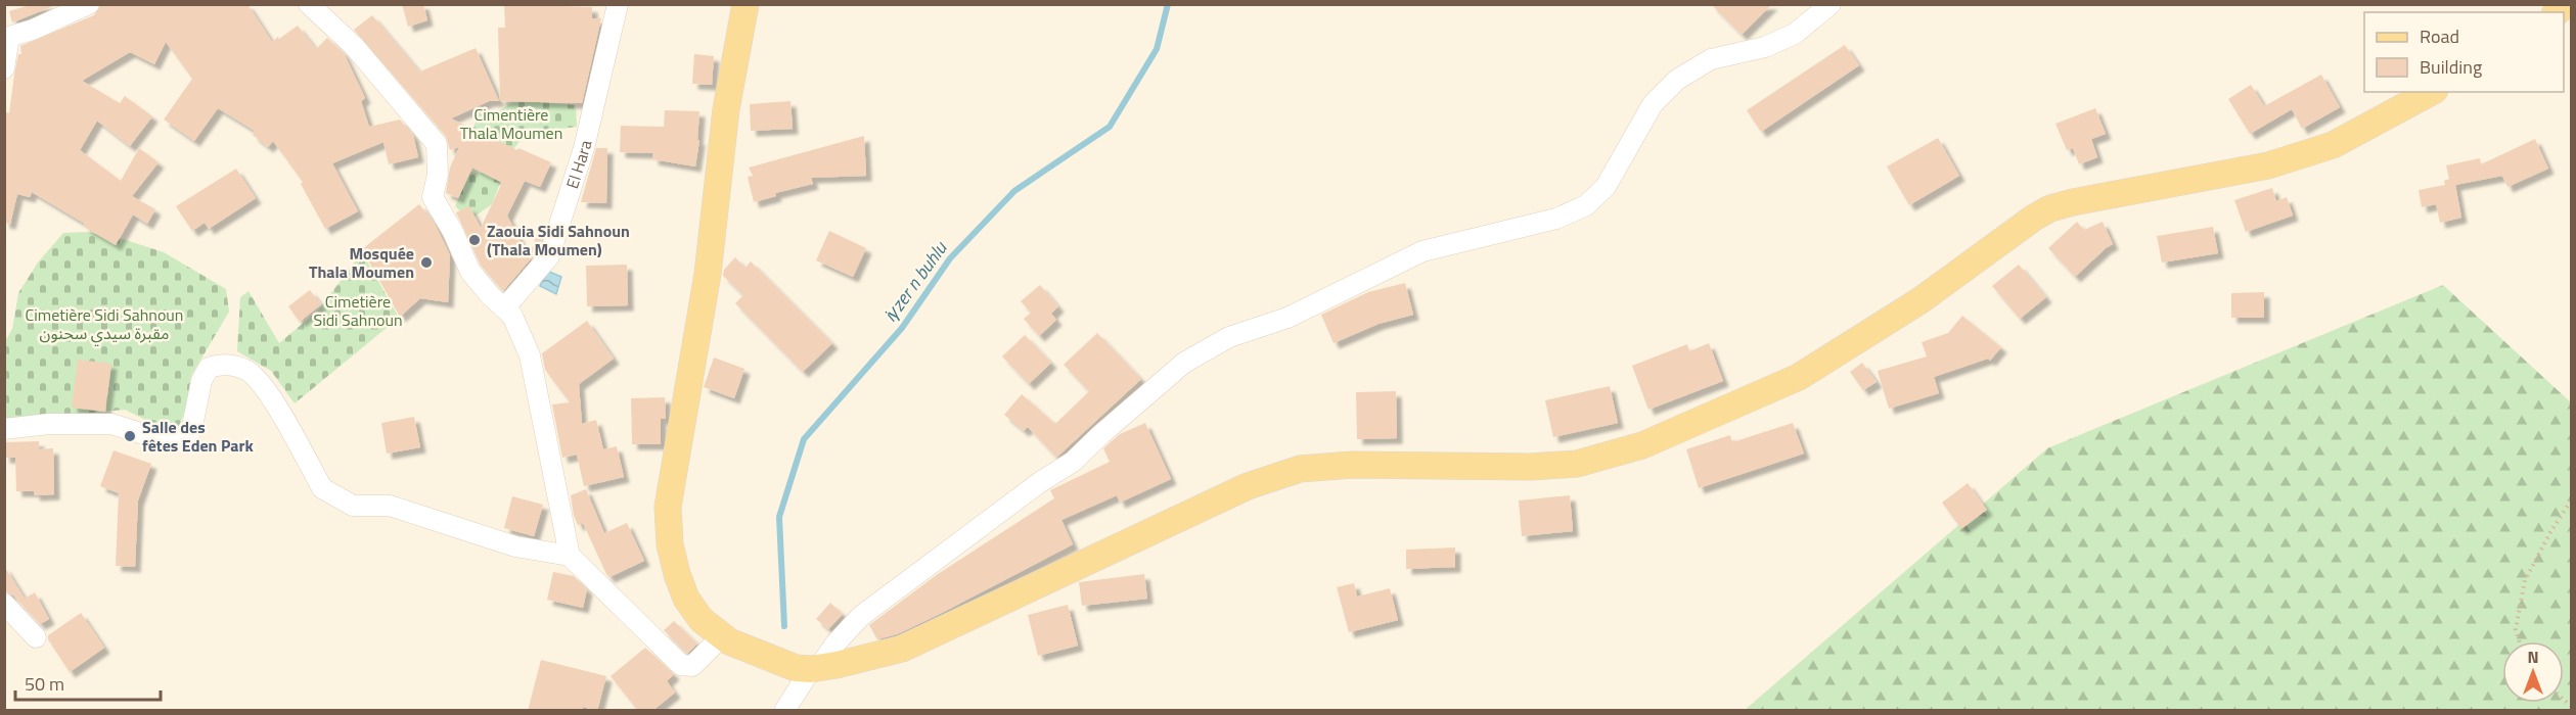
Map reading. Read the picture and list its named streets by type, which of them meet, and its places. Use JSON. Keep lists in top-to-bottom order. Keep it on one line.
{"streets":{"street":["El Hara"]},"water":["iγzer n buhlu"],"parks":["Cimentière Thala Moumen","Cimetière Sidi Sahnoun","Cimetière Sidi Sahnoun مقبرة سيدي سحنون"],"places":["Zaouia Sidi Sahnoun (Thala Moumen)","Mosquée Thala Moumen","Salle des fêtes Eden Park"],"legend":["Road","Building"],"scale_bar":"50 m","north":"top"}
